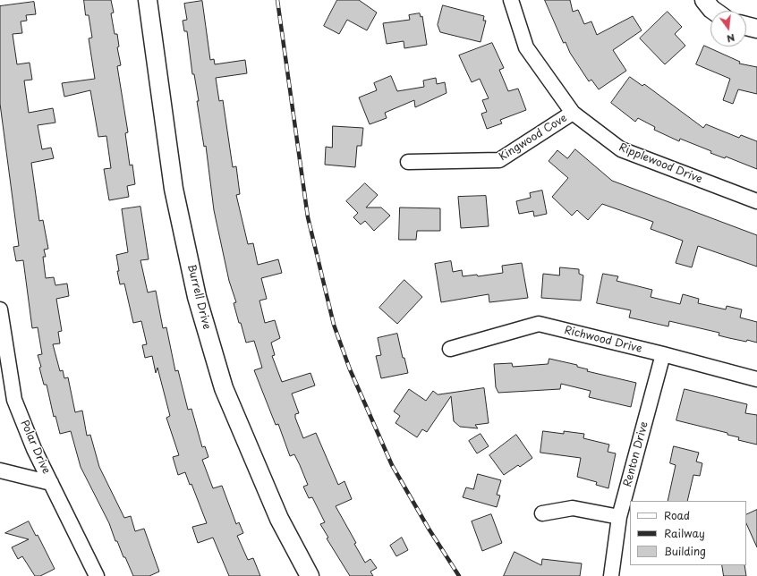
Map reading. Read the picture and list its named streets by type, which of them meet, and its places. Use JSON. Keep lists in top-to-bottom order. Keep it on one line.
{"streets":{"street":["Kingwood Cove","Ripplewood Drive","Burrell Drive","Richwood Drive","Polar Drive","Renton Drive"]},"crossings":[["Kingwood Cove","Ripplewood Drive"],["Richwood Drive","Renton Drive"]],"legend":["Road","Railway","Building"],"north":"bottom"}
